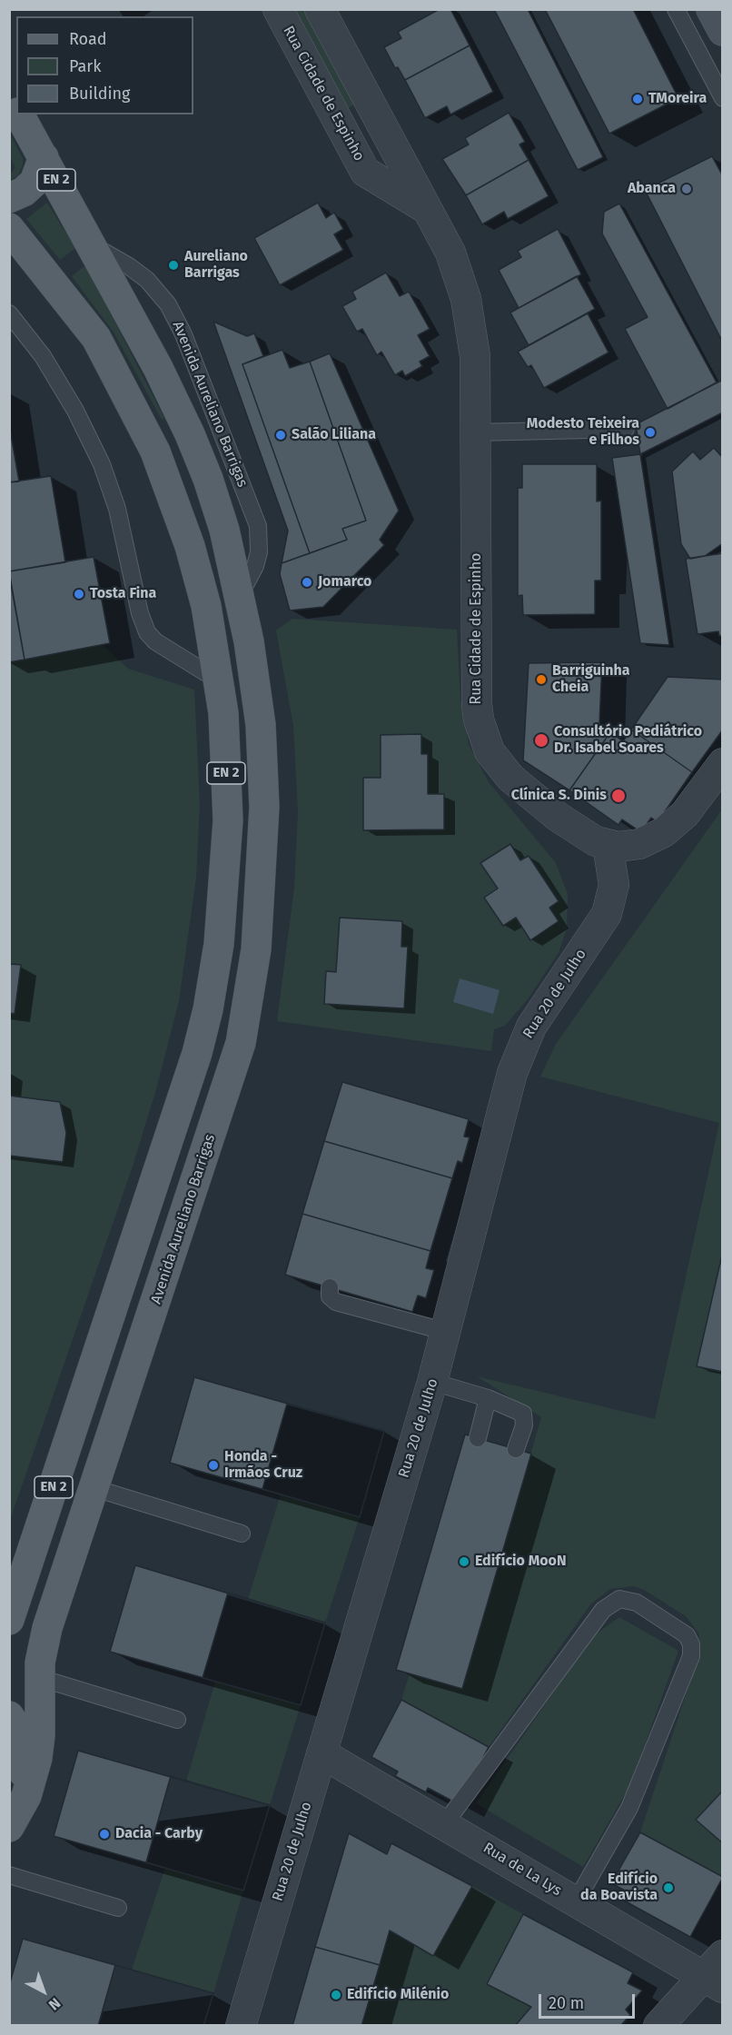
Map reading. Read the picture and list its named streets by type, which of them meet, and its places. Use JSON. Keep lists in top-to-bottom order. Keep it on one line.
{"streets":{"main road":["EN 2","Avenida Aureliano Barrigas"],"street":["Rua Cidade de Espinho","Rua 20 de Julho","Rua de La Lys"]},"crossings":[["Rua Cidade de Espinho","Rua 20 de Julho"],["Rua 20 de Julho","Rua de La Lys"]],"places":["TMoreira","Abanca","Aureliano Barrigas","Modesto Teixeira e Filhos","Salão Liliana","Jomarco","Tosta Fina","Barriguinha Cheia","Consultório Pediátrico Dr. Isabel Soares","Clínica S. Dinis","Honda - Irmãos Cruz","Edifício MooN","Dacia - Carby","Edifício da Boavista","Edifício Milénio"],"legend":["Road","Park","Building"],"scale_bar":"20 m","north":"bottom right"}
